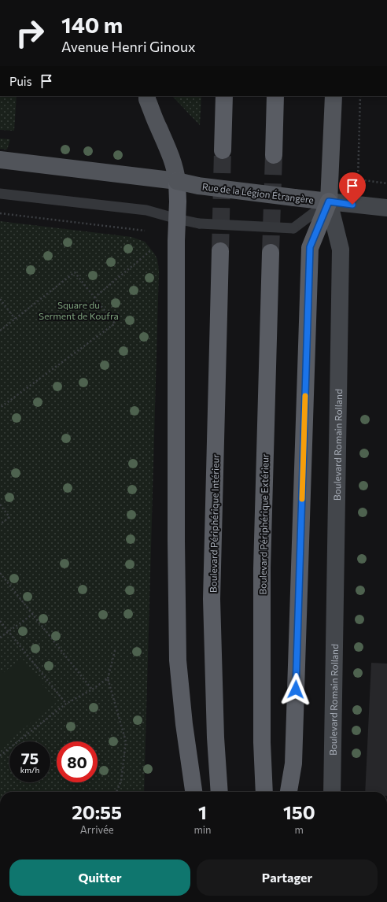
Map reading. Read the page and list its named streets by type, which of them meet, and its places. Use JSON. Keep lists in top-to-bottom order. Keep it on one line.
{"streets":{"highway":["Boulevard Périphérique Intérieur","Boulevard Périphérique Extérieur"],"main road":["Rue de la Légion Étrangère","Boulevard Romain Rolland"]},"crossings":[["Rue de la Légion Étrangère","Boulevard Romain Rolland"]],"parks":["Square du Serment de Koufra"],"page":{"turn":["140 m","Avenue Henri Ginoux"],"then":"Puis","speed":"75 km/h","limit":"80","eta":["20:55","Arrivée","1","min","150","m"],"buttons":["Quitter","Partager"]}}
